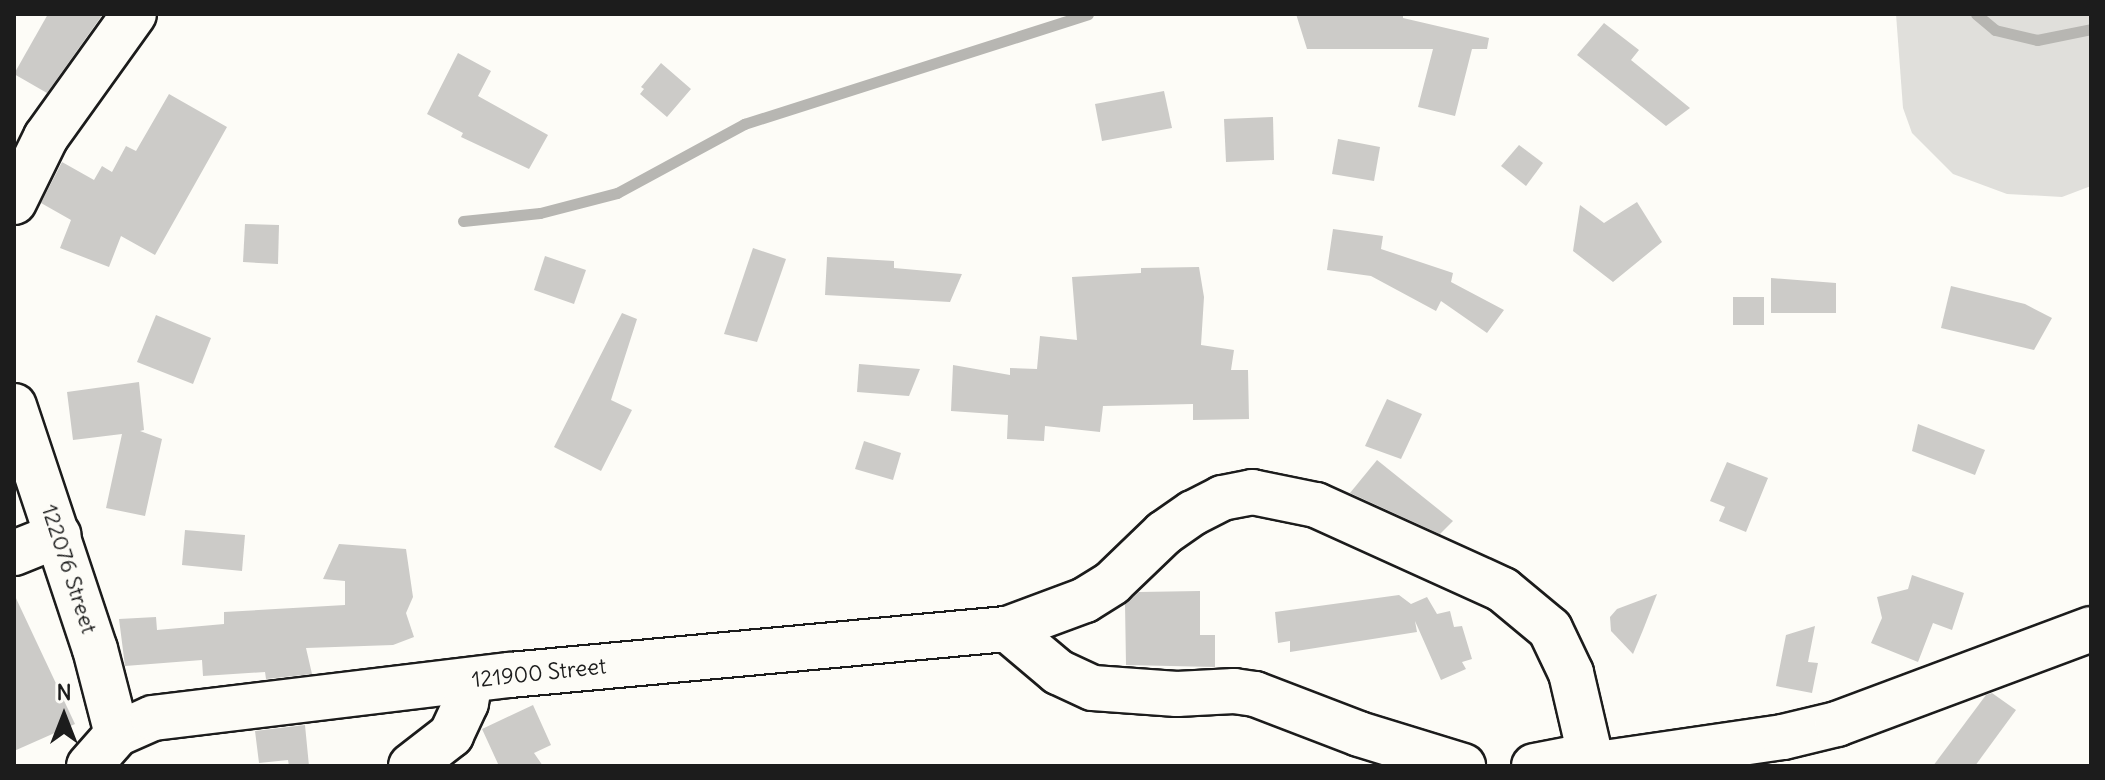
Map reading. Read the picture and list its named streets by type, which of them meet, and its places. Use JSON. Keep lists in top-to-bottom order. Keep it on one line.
{"streets":{"street":["122076 Street","121900 Street"]},"crossings":[["122076 Street","121900 Street"]],"north":"top"}
